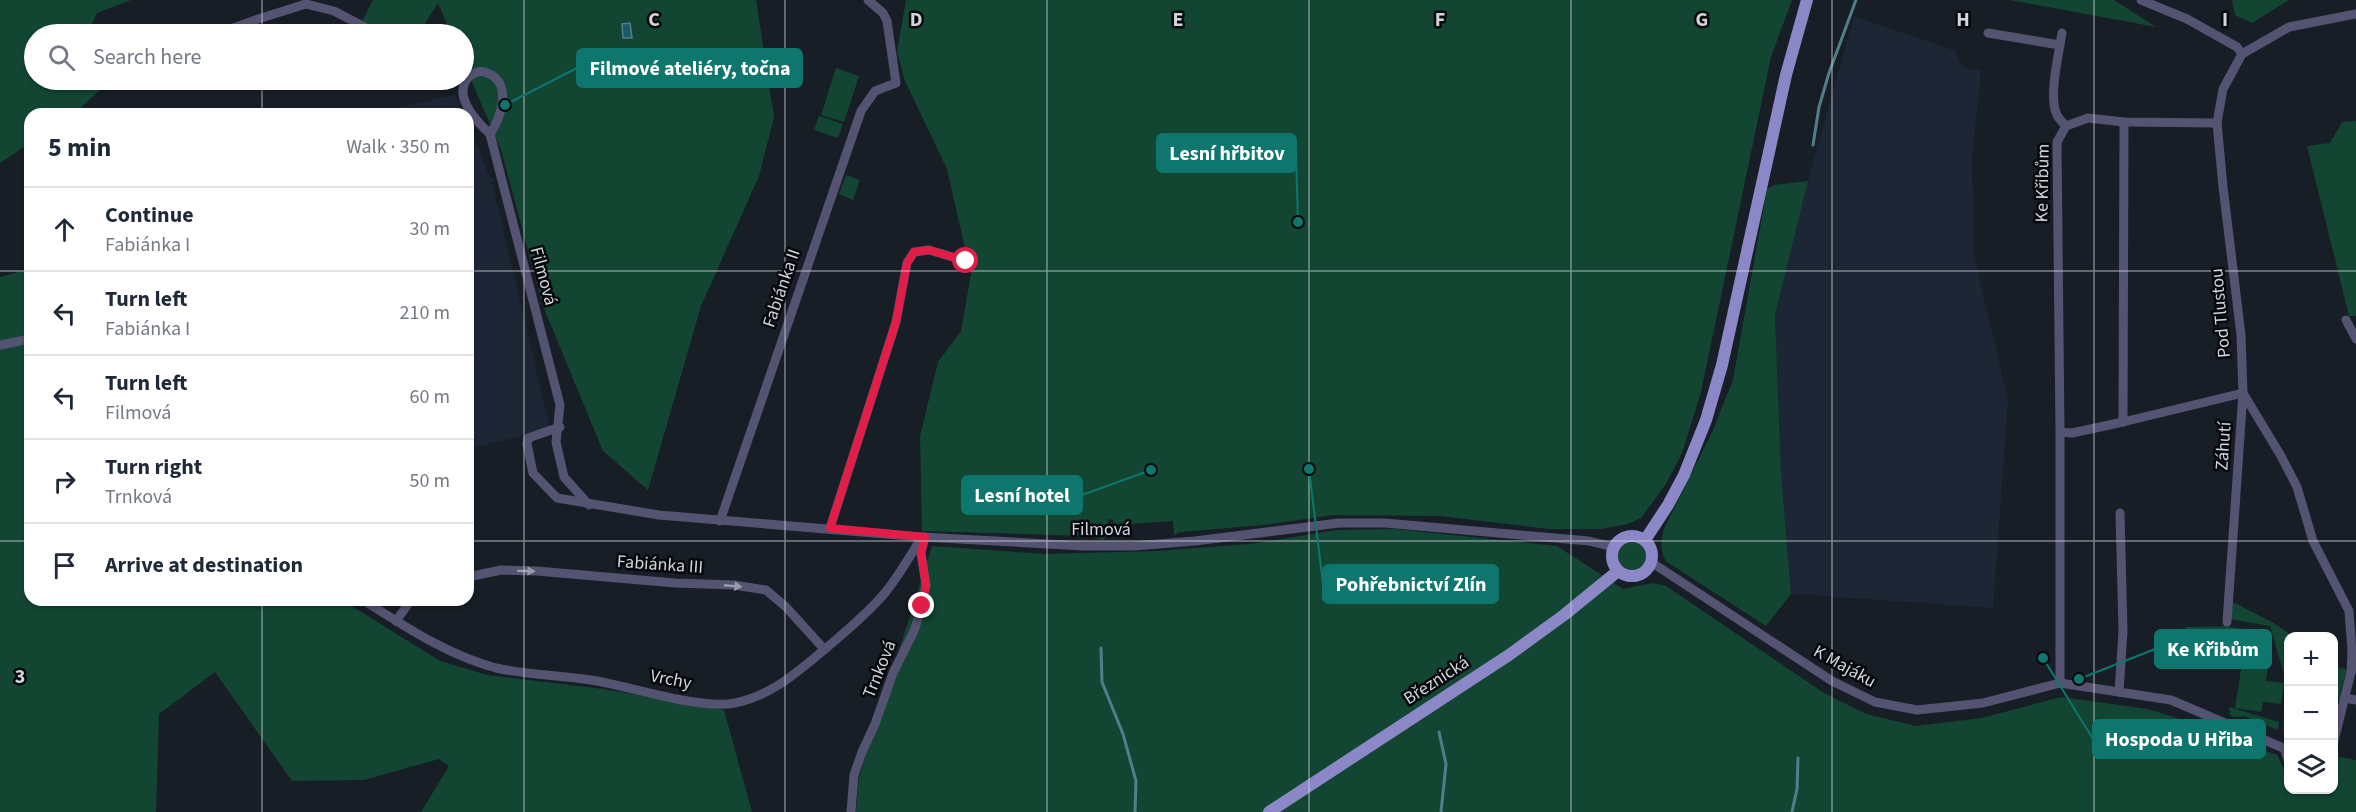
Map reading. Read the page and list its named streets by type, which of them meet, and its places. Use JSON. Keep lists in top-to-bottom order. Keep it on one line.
{"streets":{"main road":["Březnická"],"street":["Ke Křibům","Filmová","Fabiánka II","Pod Tlustou","Záhutí","Fabiánka III","K Majáku","Trnková","Vrchy"]},"crossings":[["Ke Křibům","Pod Tlustou"],["Ke Křibům","Záhutí"],["Ke Křibům","K Majáku"],["Filmová","Fabiánka II"],["Filmová","K Majáku"],["Filmová","Trnková"],["Filmová","Vrchy"],["Filmová","Březnická"],["Pod Tlustou","Záhutí"],["Fabiánka III","Vrchy"],["K Majáku","Březnická"],["Trnková","Vrchy"]],"one_way":["Fabiánka III"],"places":["Filmové ateliéry, točna","Lesní hřbitov","Pohřebnictví Zlín","Lesní hotel","Hospoda U Hřiba","Ke Křibům"],"page":{"search":"Search here","heading":["5 min","Walk · 350 m"],"list":[["Continue","Fabiánka I","30 m"],["Turn left","Fabiánka I","210 m"],["Turn left","Filmová","60 m"],["Turn right","Trnková","50 m"],"Arrive at destination"],"map_buttons":["+","−"]},"grid":{"columns":["C","D","E","F","G","H","I"],"rows":["3"]}}
